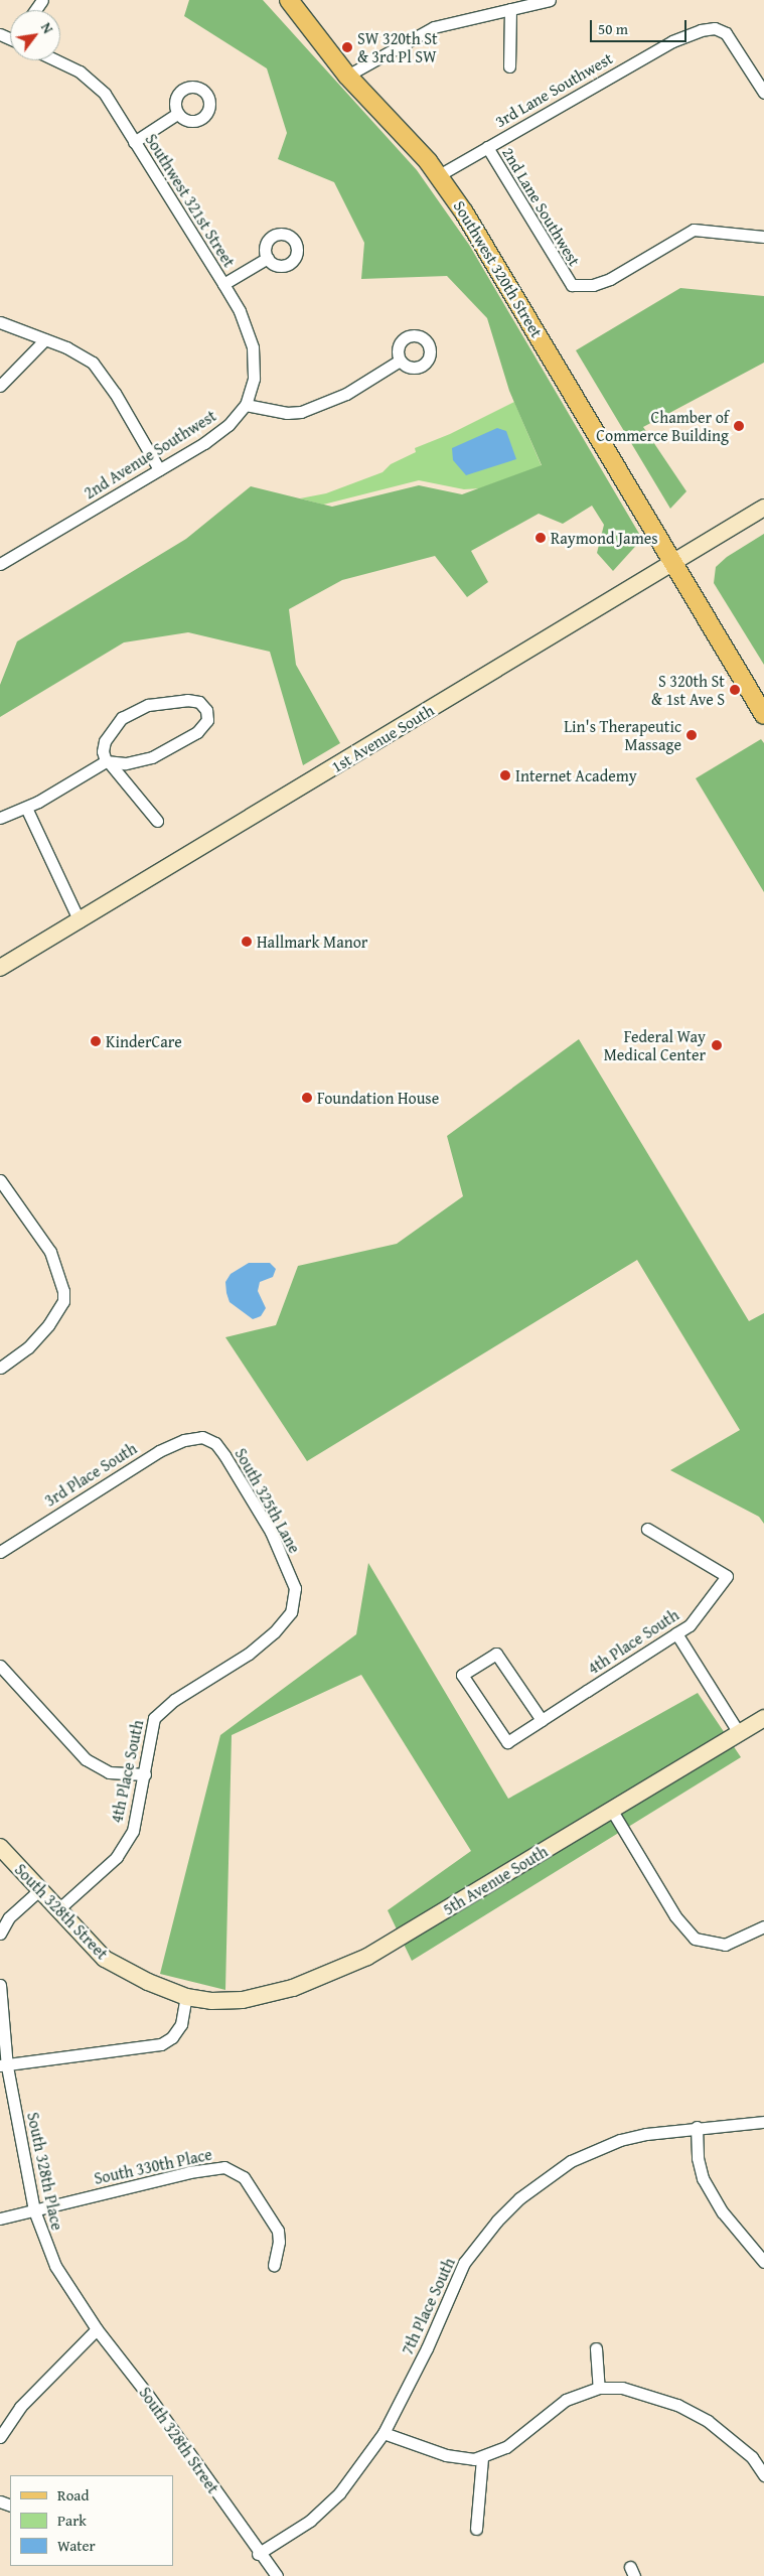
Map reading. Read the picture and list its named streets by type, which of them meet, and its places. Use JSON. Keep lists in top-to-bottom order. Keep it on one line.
{"streets":{"main road":["Southwest 320th Street"],"street":["3rd Lane Southwest","Southwest 321st Street","2nd Lane Southwest","2nd Avenue Southwest","1st Avenue South","3rd Place South","South 325th Lane","4th Place South","5th Avenue South","South 328th Street","South 330th Place","South 328th Place","7th Place South"]},"crossings":[["3rd Lane Southwest","2nd Lane Southwest"],["3rd Lane Southwest","Southwest 320th Street"],["Southwest 321st Street","2nd Avenue Southwest"],["Southwest 320th Street","1st Avenue South"],["3rd Place South","South 325th Lane"],["South 325th Lane","4th Place South"],["4th Place South","South 328th Street"],["5th Avenue South","South 328th Street"],["South 328th Street","South 328th Place"],["South 328th Street","7th Place South"],["South 330th Place","South 328th Place"]],"places":["SW 320th St & 3rd Pl SW","Chamber of Commerce Building","Raymond James","S 320th St & 1st Ave S","Lin's Therapeutic Massage","Internet Academy","Hallmark Manor","KinderCare","Federal Way Medical Center","Foundation House"],"legend":["Road","Park","Water"],"scale_bar":"50 m","north":"top right"}
